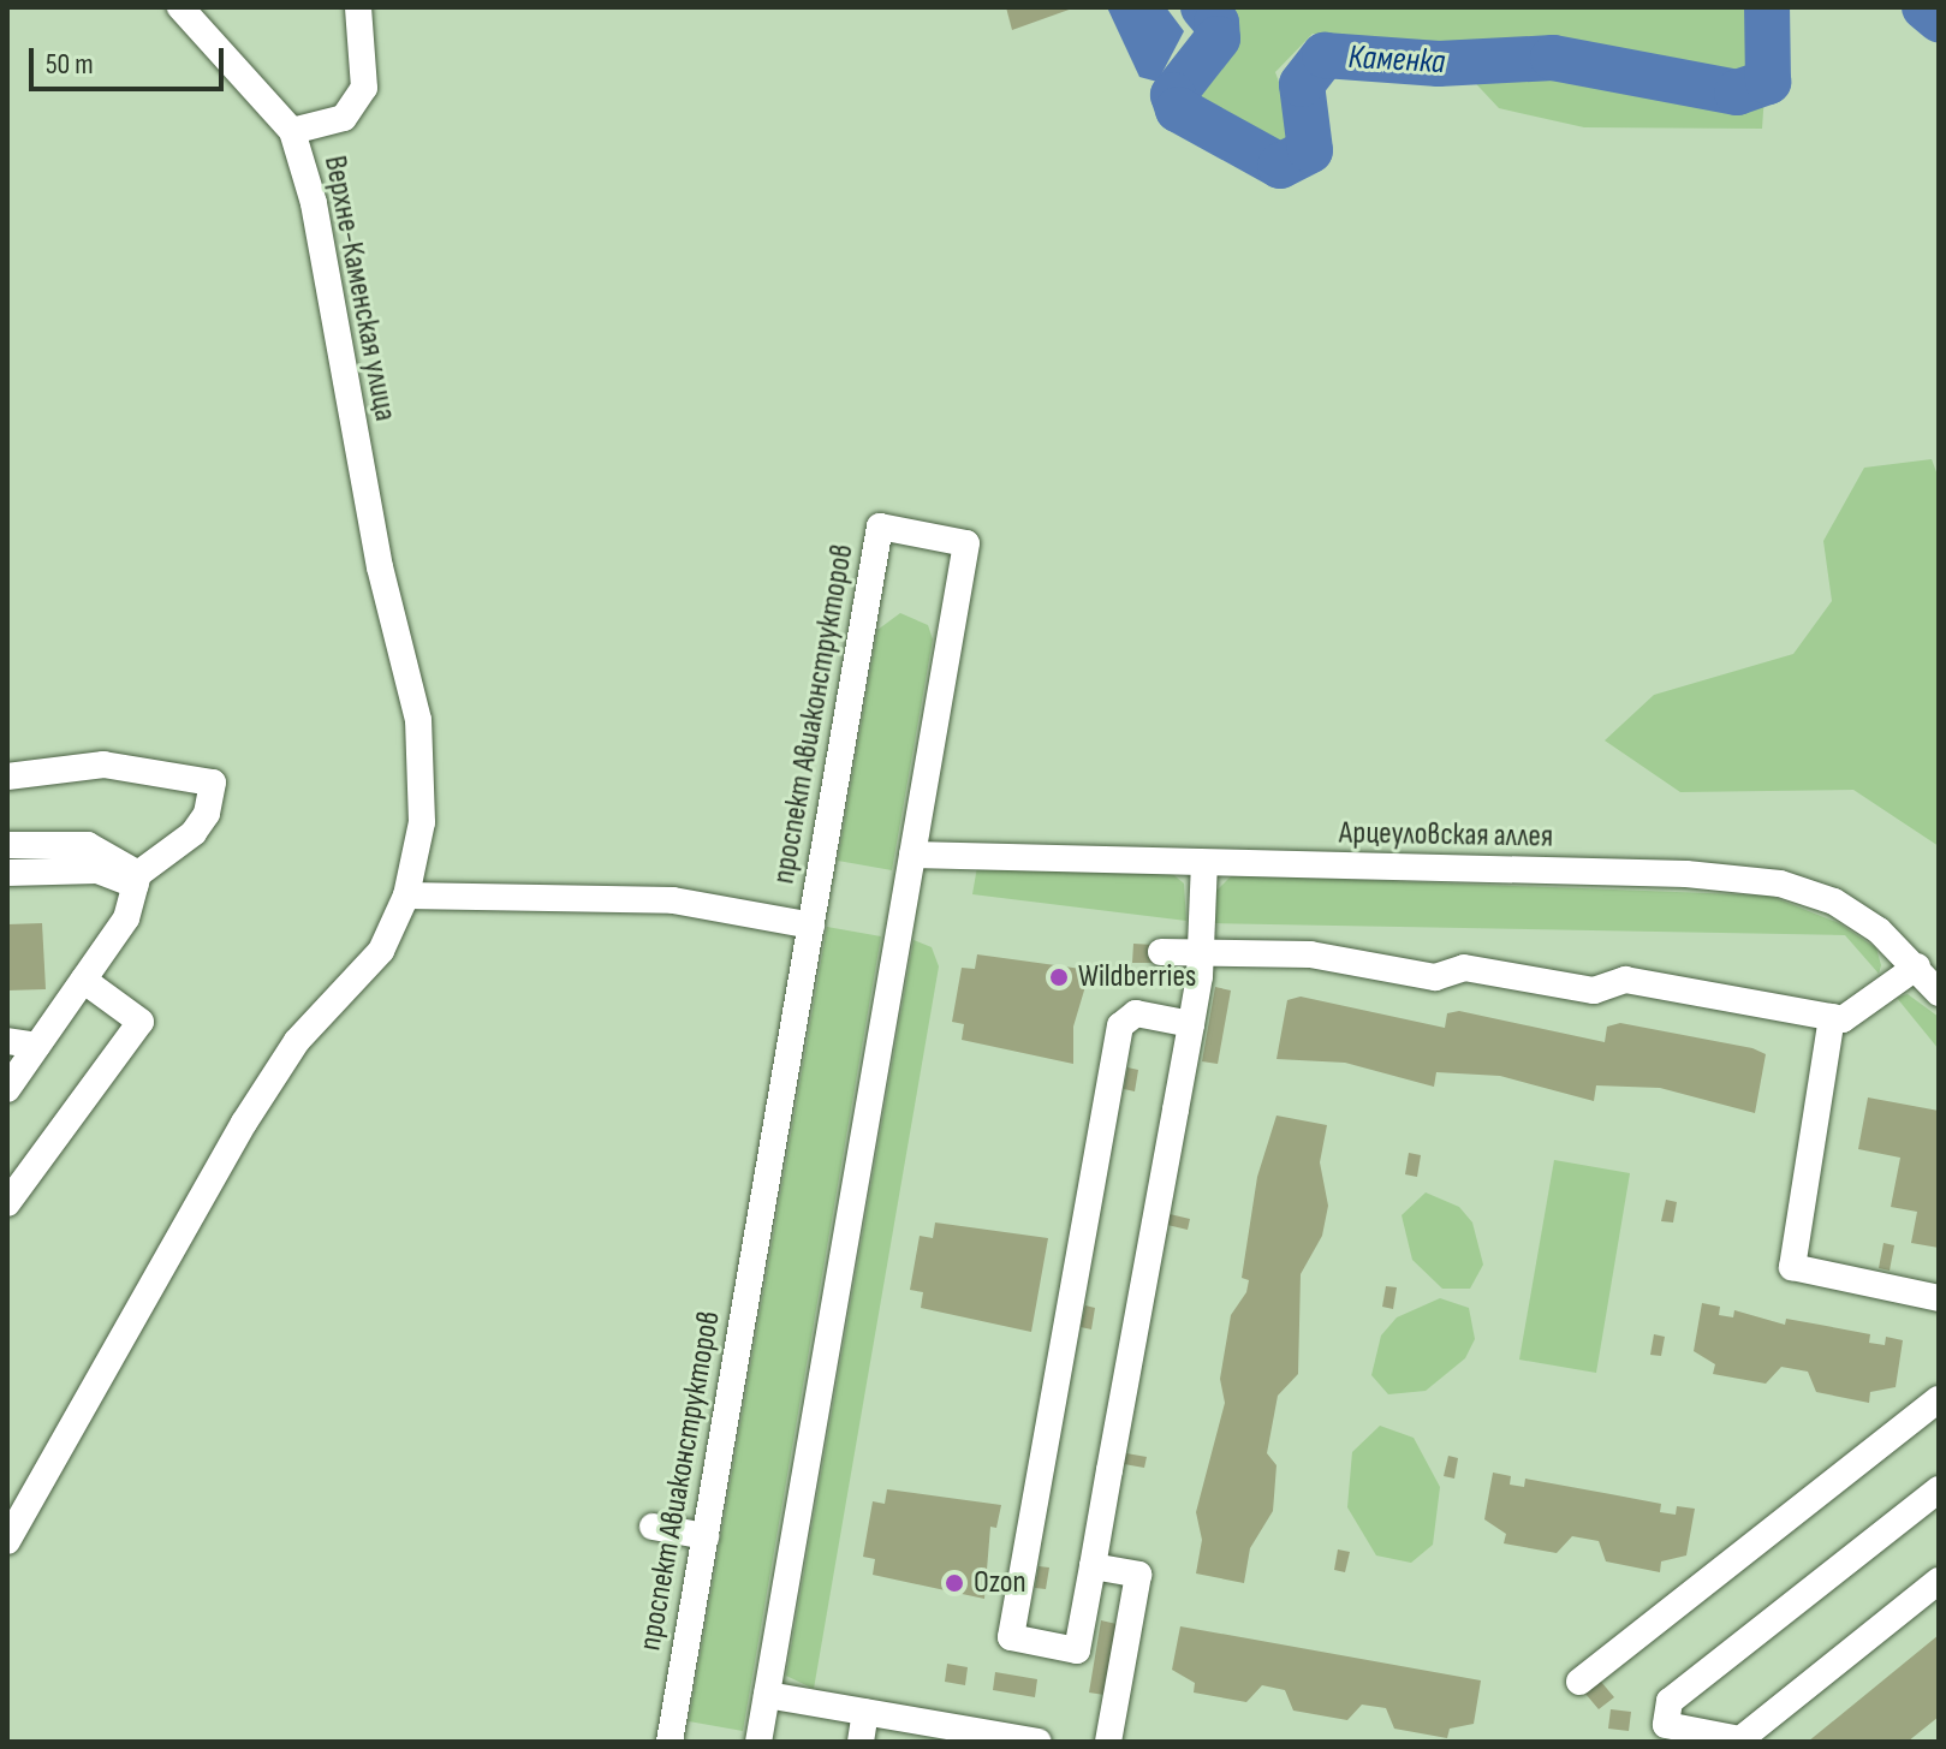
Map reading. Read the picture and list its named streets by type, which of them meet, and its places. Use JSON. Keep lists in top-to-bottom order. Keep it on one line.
{"streets":{"street":["Верхне-Каменская улица","проспект Авиаконструкторов","Арцеуловская аллея"]},"crossings":[["проспект Авиаконструкторов","Арцеуловская аллея"]],"water":["Каменка"],"places":["Wildberries","Ozon"],"scale_bar":"50 m"}
